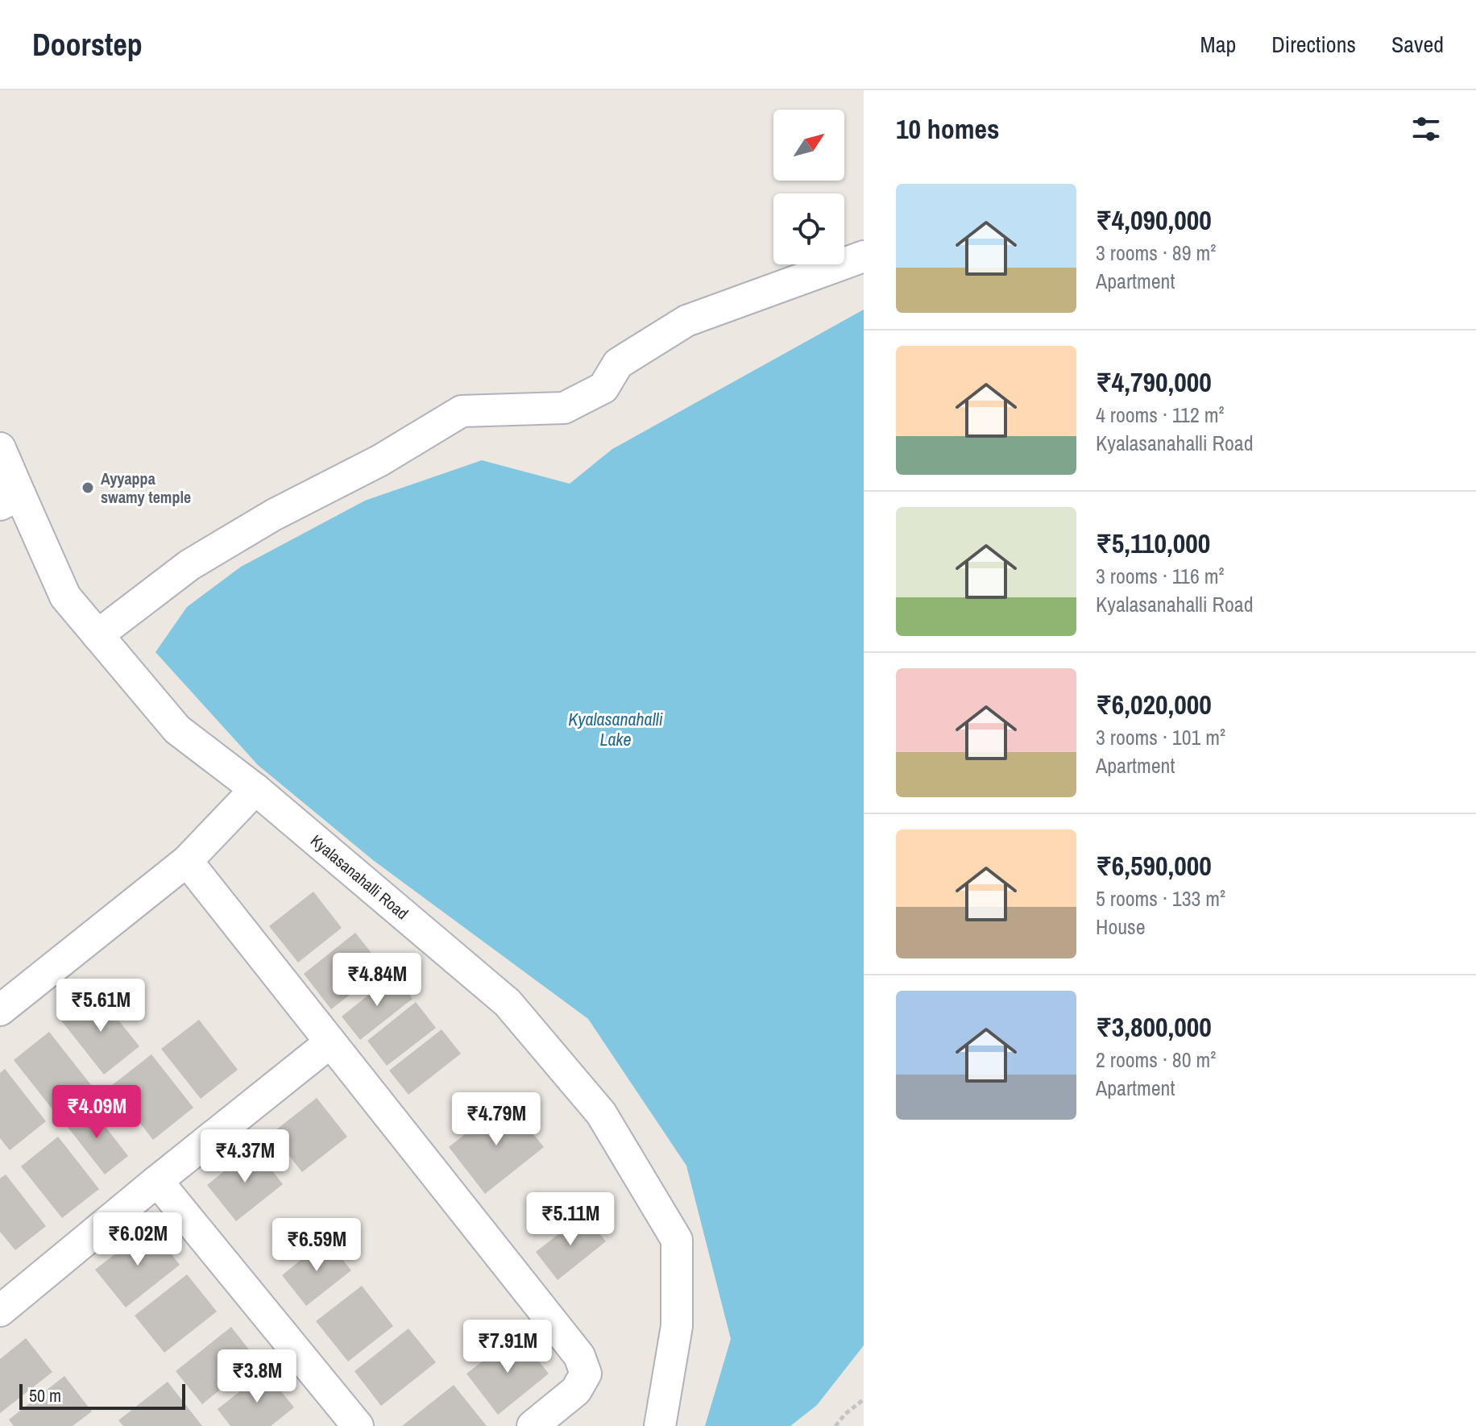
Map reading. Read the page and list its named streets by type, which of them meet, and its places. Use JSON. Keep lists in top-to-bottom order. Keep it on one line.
{"streets":{"street":["Kyalasanahalli Road"]},"water":["Kyalasanahalli Lake"],"places":["Ayyappa swamy temple"],"scale_bar":"50 m","north":"top right","page":{"header":"Doorstep","nav":["Map","Directions","Saved"],"heading":"10 homes","list":[{"name":"₹4,090,000","note":"3 rooms · 89 m² · Apartment"},{"name":"₹4,790,000","note":"4 rooms · 112 m² · Kyalasanahalli Road"},{"name":"₹5,110,000","note":"3 rooms · 116 m² · Kyalasanahalli Road"},{"name":"₹6,020,000","note":"3 rooms · 101 m² · Apartment"},{"name":"₹6,590,000","note":"5 rooms · 133 m² · House"},{"name":"₹3,800,000","note":"2 rooms · 80 m² · Apartment"}],"price":["₹4.84M","₹5.61M","₹4.09M","₹4.79M","₹4.37M","₹5.11M","₹6.02M","₹6.59M","₹7.91M","₹3.8M"],"scale":"50 m"}}
